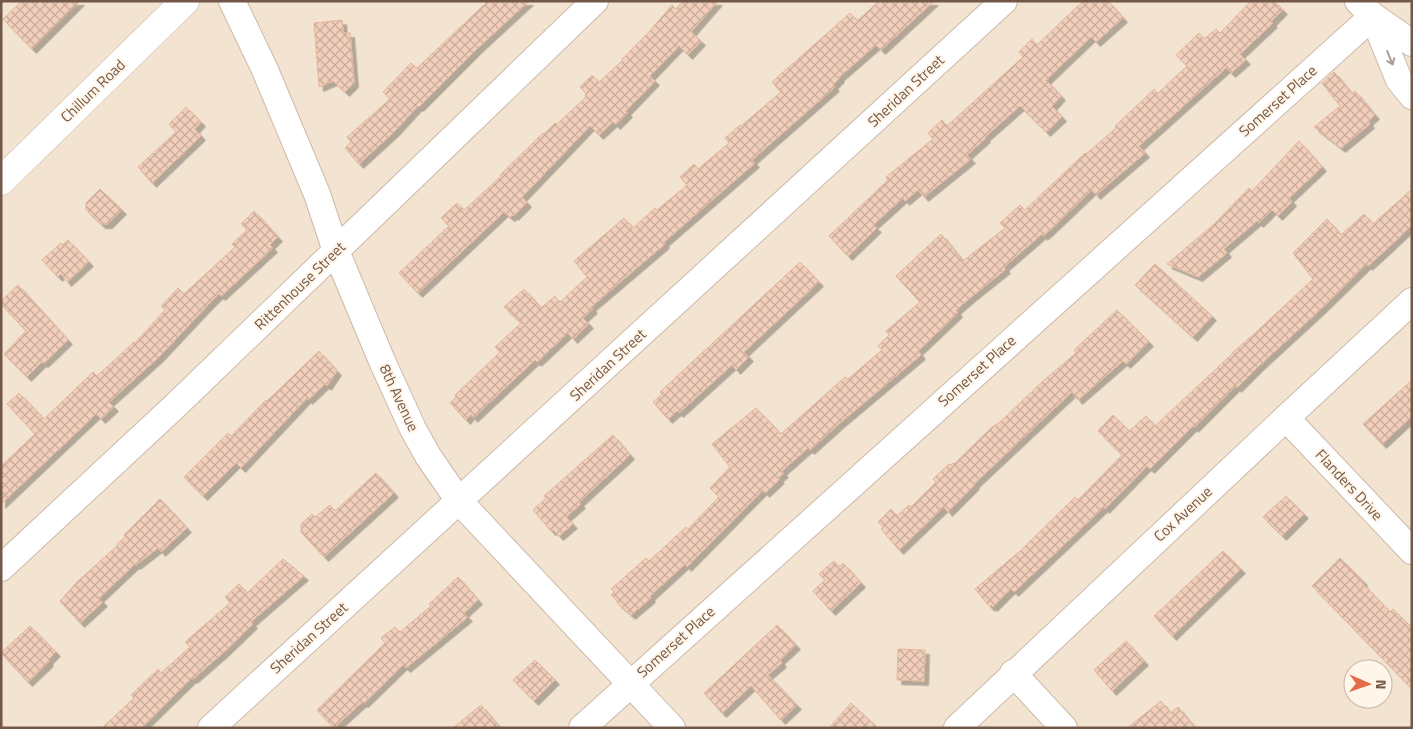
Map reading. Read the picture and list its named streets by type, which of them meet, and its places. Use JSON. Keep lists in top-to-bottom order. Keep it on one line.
{"streets":{"street":["Chillum Road","Sheridan Street","Somerset Place","Rittenhouse Street","8th Avenue","Flanders Drive","Cox Avenue"]},"crossings":[["Sheridan Street","8th Avenue"],["Somerset Place","8th Avenue"],["Rittenhouse Street","8th Avenue"],["Flanders Drive","Cox Avenue"]],"north":"right"}
